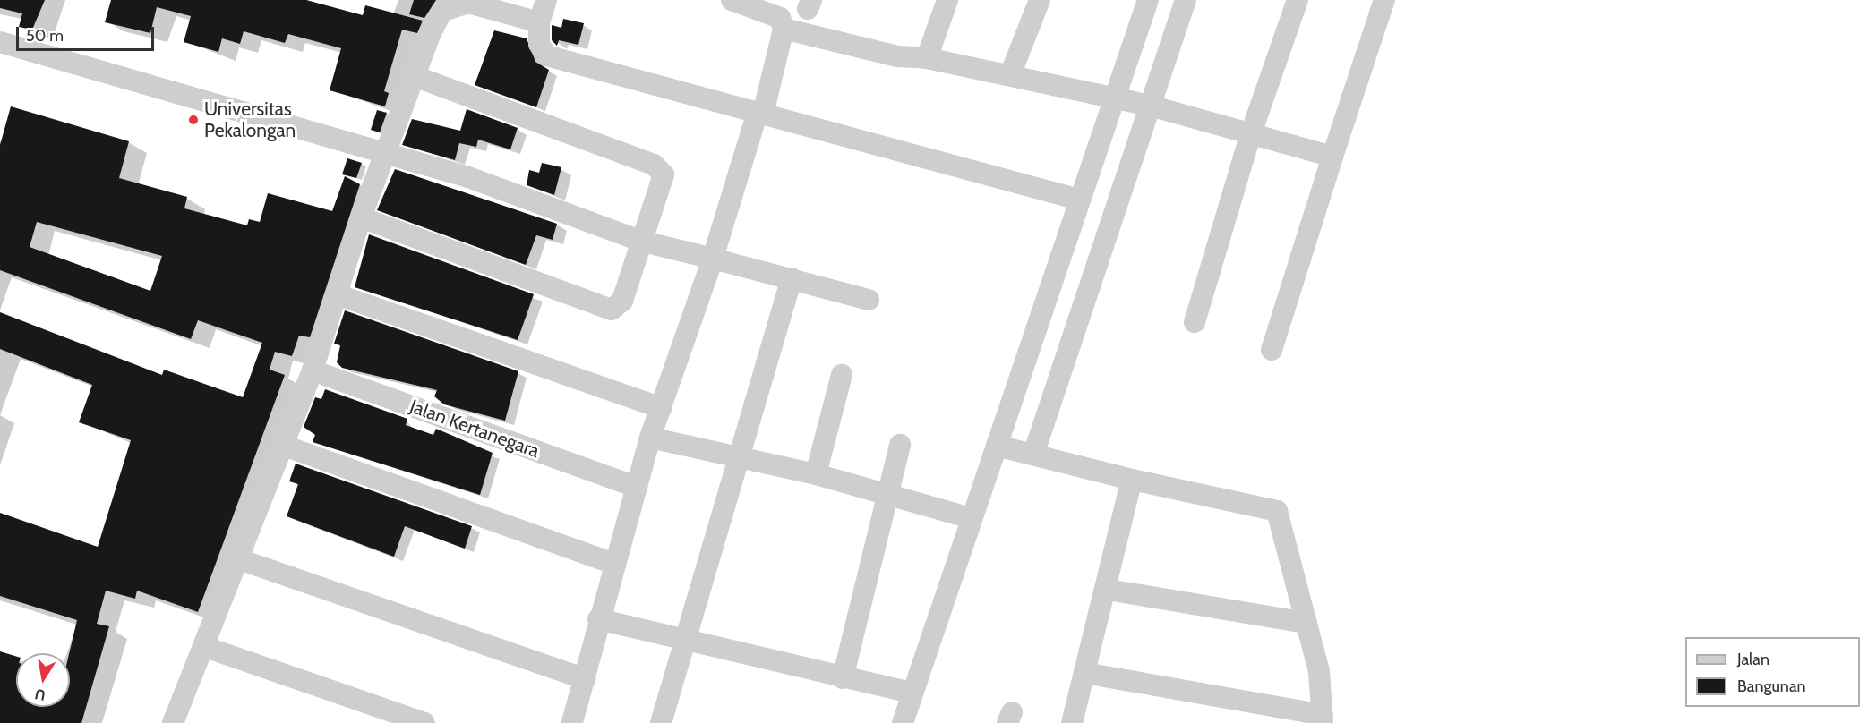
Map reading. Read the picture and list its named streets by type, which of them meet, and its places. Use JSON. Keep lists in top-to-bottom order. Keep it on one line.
{"streets":{"street":["Jalan Kertanegara"]},"places":["Universitas Pekalongan"],"legend":["Jalan","Bangunan"],"scale_bar":"50 m","north":"bottom"}
